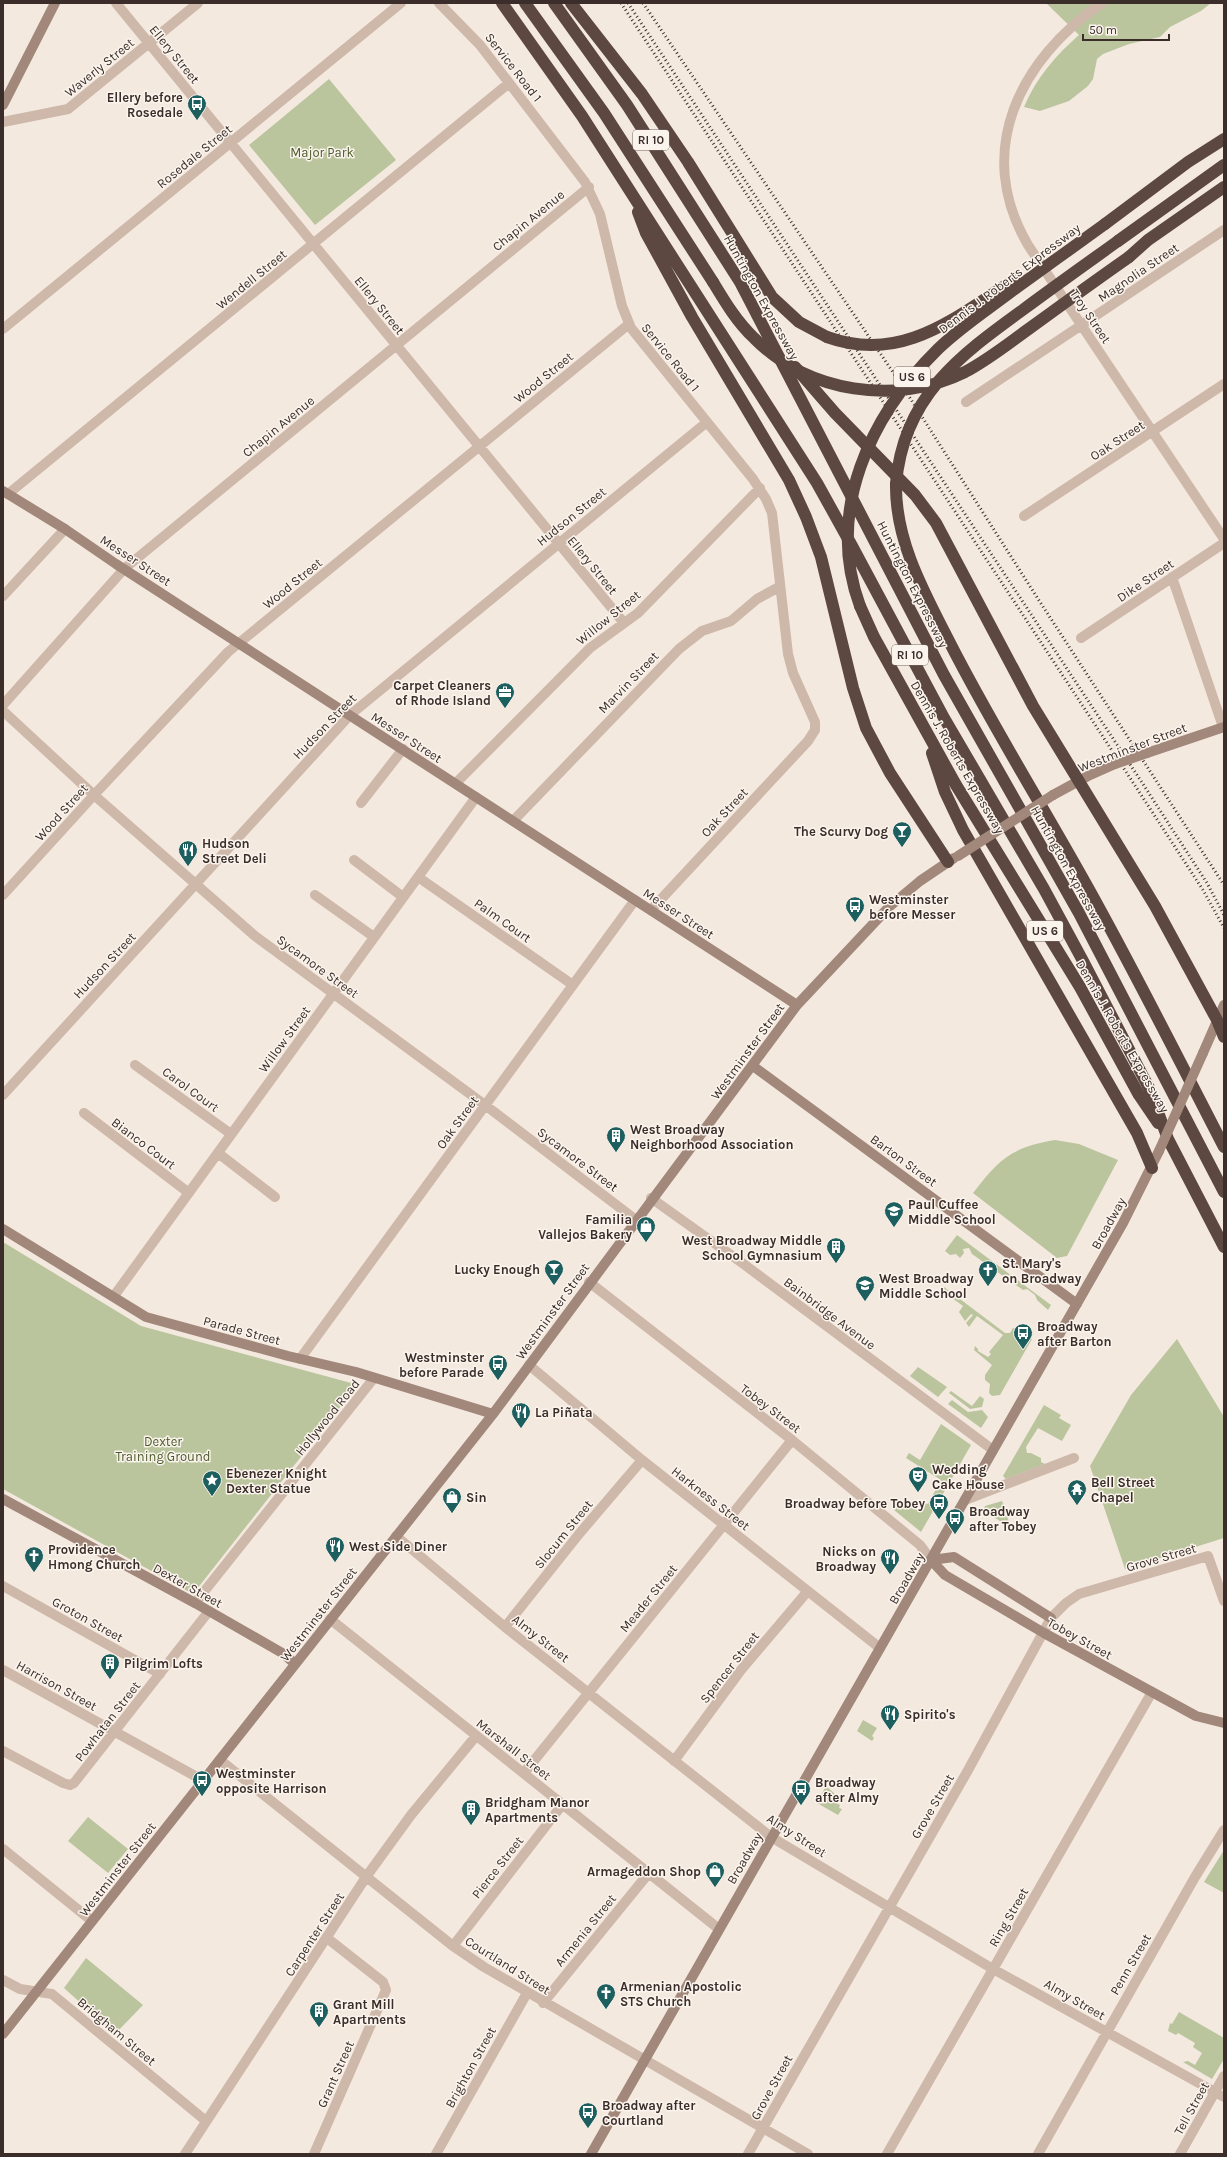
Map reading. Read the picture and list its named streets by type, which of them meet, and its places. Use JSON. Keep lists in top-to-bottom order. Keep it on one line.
{"streets":{"highway":["RI 10","Dennis J. Roberts Expressway","Huntington Expressway","US 6"],"main road":["Messer Street","Westminster Street","Barton Street","Broadway","Parade Street","Tobey Street","Dexter Street"],"street":["Ellery Street","Waverly Street","Service Road 1","Rosedale Street","Chapin Avenue","Magnolia Street","Wendell Street","Troy Street","Wood Street","Oak Street","Hudson Street","Dike Street","Willow Street","Marvin Street","Palm Court","Sycamore Street","Carol Court","Bianco Court","Bainbridge Avenue","Hollywood Road","Harkness Street","Slocum Street","Grove Street","Meader Street","Groton Street","Almy Street","Spencer Street","Harrison Street","Powhatan Street","Marshall Street","Pierce Street","Ring Street","Armenia Street","Carpenter Street","Penn Street","Courtland Street","Bridgham Street","Brighton Street","Grant Street","Tell Street"]},"crossings":[["Ellery Street","Waverly Street"],["Ellery Street","Rosedale Street"],["Ellery Street","Chapin Avenue"],["Ellery Street","Wendell Street"],["Ellery Street","Wood Street"],["Ellery Street","Hudson Street"],["Ellery Street","Willow Street"],["Service Road 1","Chapin Avenue"],["Service Road 1","Wendell Street"],["Service Road 1","Wood Street"],["Service Road 1","Oak Street"],["Service Road 1","Hudson Street"],["Service Road 1","Willow Street"],["Service Road 1","Marvin Street"],["RI 10","Dennis J. Roberts Expressway"],["RI 10","US 6"],["Chapin Avenue","Messer Street"],["Magnolia Street","Troy Street"],["Dennis J. Roberts Expressway","US 6"],["Wendell Street","Messer Street"],["Troy Street","Oak Street"],["Wood Street","Messer Street"],["Wood Street","Sycamore Street"],["Oak Street","Messer Street"],["Oak Street","Palm Court"],["Oak Street","Sycamore Street"],["Oak Street","Parade Street"],["Hudson Street","Messer Street"],["Hudson Street","Sycamore Street"],["Messer Street","Willow Street"],["Messer Street","Marvin Street"],["Messer Street","Westminster Street"],["Willow Street","Palm Court"],["Willow Street","Sycamore Street"],["Willow Street","Carol Court"],["Willow Street","Bianco Court"],["Willow Street","Parade Street"],["Westminster Street","Sycamore Street"],["Westminster Street","Barton Street"],["Westminster Street","Bainbridge Avenue"],["Westminster Street","Parade Street"],["Westminster Street","Tobey Street"],["Westminster Street","Harkness Street"],["Westminster Street","Dexter Street"],["Westminster Street","Almy Street"],["Westminster Street","Harrison Street"],["Westminster Street","Marshall Street"],["Westminster Street","Courtland Street"],["Westminster Street","Bridgham Street"],["Barton Street","Broadway"],["Broadway","Bainbridge Avenue"],["Broadway","Tobey Street"],["Broadway","Harkness Street"],["Broadway","Almy Street"],["Broadway","Marshall Street"],["Broadway","Courtland Street"],["Parade Street","Hollywood Road"],["Tobey Street","Grove Street"],["Tobey Street","Meader Street"],["Tobey Street","Ring Street"],["Hollywood Road","Dexter Street"],["Harkness Street","Slocum Street"],["Harkness Street","Meader Street"],["Harkness Street","Spencer Street"],["Slocum Street","Almy Street"],["Grove Street","Almy Street"],["Grove Street","Courtland Street"],["Dexter Street","Powhatan Street"],["Meader Street","Almy Street"],["Meader Street","Marshall Street"],["Groton Street","Powhatan Street"],["Almy Street","Spencer Street"],["Almy Street","Ring Street"],["Almy Street","Penn Street"],["Almy Street","Tell Street"],["Harrison Street","Powhatan Street"],["Marshall Street","Pierce Street"],["Marshall Street","Armenia Street"],["Marshall Street","Carpenter Street"],["Pierce Street","Courtland Street"],["Armenia Street","Courtland Street"],["Carpenter Street","Courtland Street"],["Carpenter Street","Bridgham Street"],["Carpenter Street","Grant Street"],["Courtland Street","Brighton Street"]],"parks":["Major Park","Dexter Training Ground"],"places":{"bus stop":["Ellery before Rosedale","Westminster before Messer","Broadway after Barton","Westminster before Parade","Broadway before Tobey","Broadway after Tobey","Westminster opposite Harrison","Broadway after Almy","Broadway after Courtland"],"office":["Carpet Cleaners of Rhode Island"],"bar":["The Scurvy Dog","Lucky Enough"],"restaurant":["Hudson Street Deli","La Piñata","West Side Diner","Nicks on Broadway","Spirito's"],"building":["West Broadway Neighborhood Association","West Broadway Middle School Gymnasium","Pilgrim Lofts","Bridgham Manor Apartments","Grant Mill Apartments"],"school or university":["Paul Cuffee Middle School","West Broadway Middle School"],"shop":["Familia Vallejos Bakery","Sin","Armageddon Shop"],"church":["St. Mary's on Broadway","Providence Hmong Church","Armenian Apostolic STS Church"],"theatre":["Wedding Cake House"],"place":["Ebenezer Knight Dexter Statue"],"temple":["Bell Street Chapel"]},"scale_bar":"50 m"}
